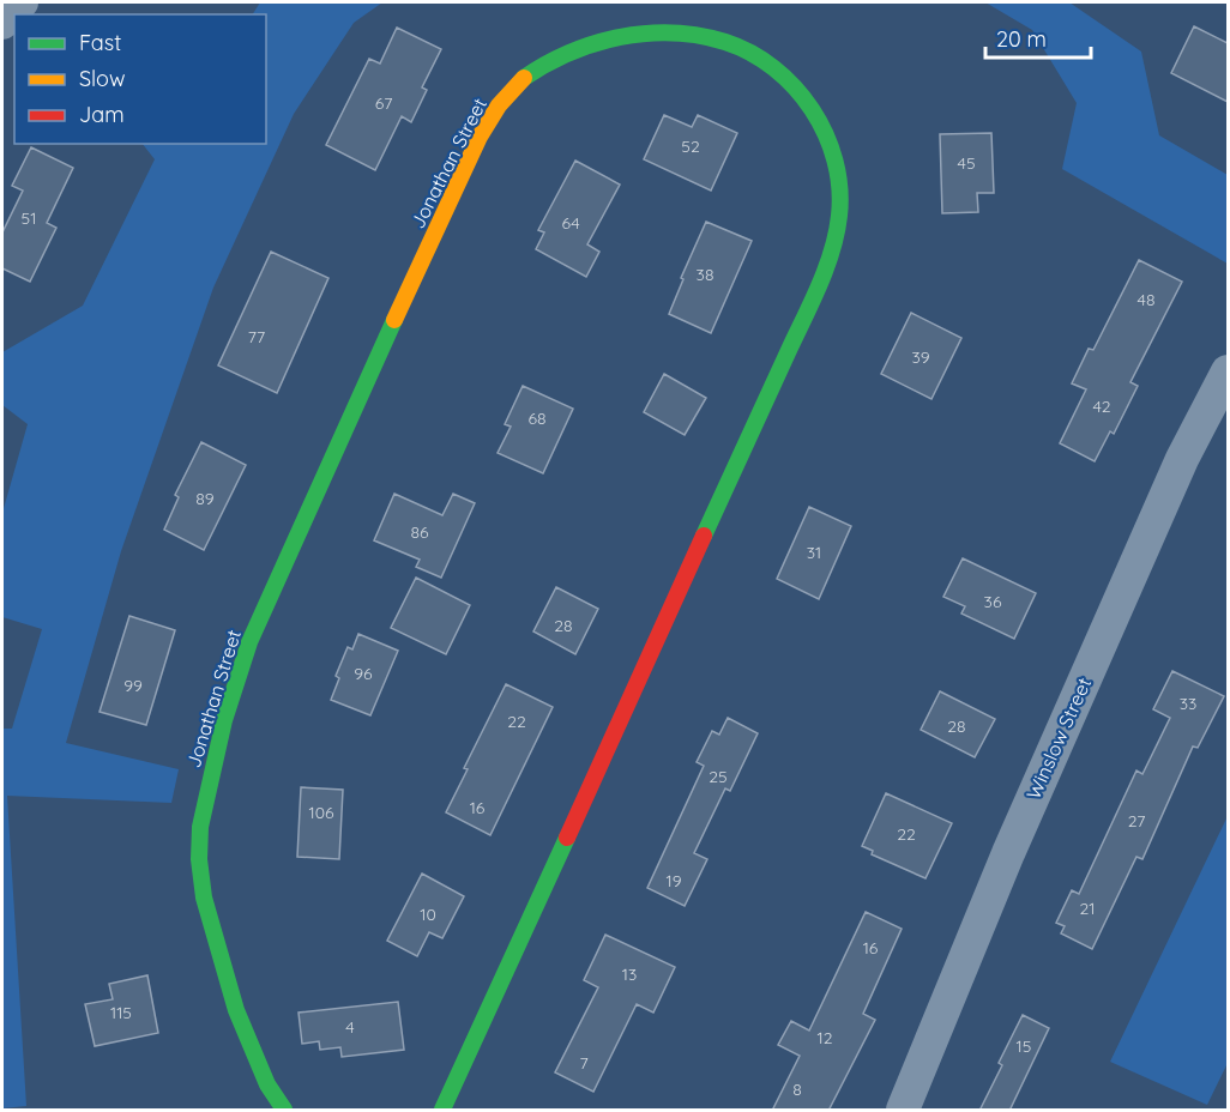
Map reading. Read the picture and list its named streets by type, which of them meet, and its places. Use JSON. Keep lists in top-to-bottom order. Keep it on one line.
{"streets":{"street":["Jonathan Street","Winslow Street"]},"house_numbers":["67","52","45","51","64","38","48","77","39","42","68","89","86","31","36","28","96","99","33","22","28","25","16","106","27","22","19","21","10","16","13","115","4","12","15","7","8"],"legend":["Fast","Slow","Jam"],"scale_bar":"20 m"}
